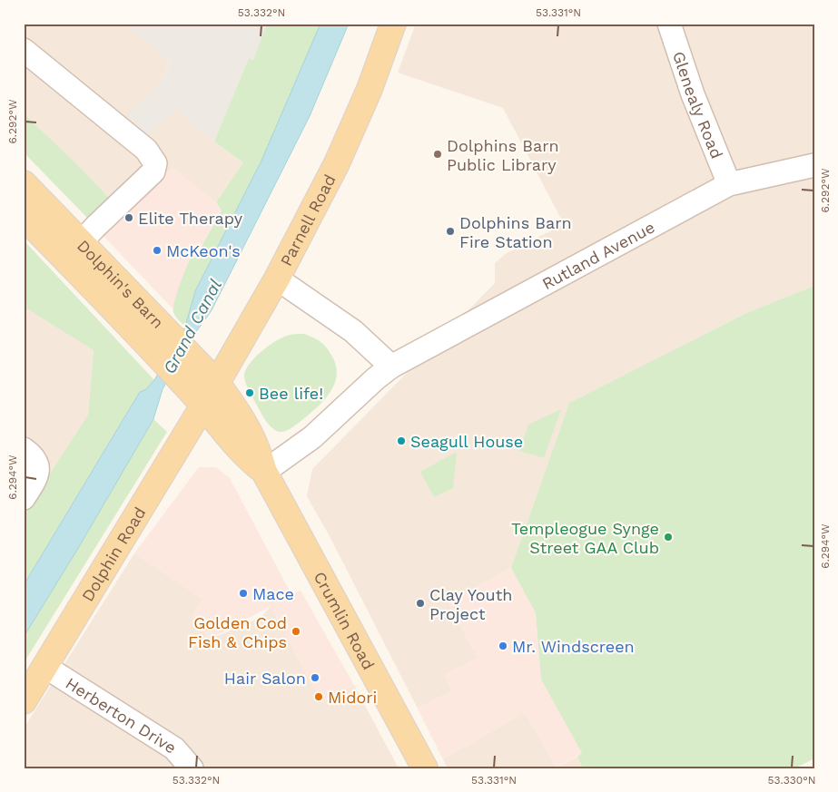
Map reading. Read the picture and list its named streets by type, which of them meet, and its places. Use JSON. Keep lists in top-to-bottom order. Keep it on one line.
{"streets":{"main road":["Parnell Road","Dolphin's Barn","Dolphin Road","Crumlin Road"],"street":["Glenealy Road","Rutland Avenue","Herberton Drive"]},"crossings":[["Glenealy Road","Rutland Avenue"],["Parnell Road","Dolphin's Barn"],["Parnell Road","Dolphin Road"],["Parnell Road","Crumlin Road"],["Rutland Avenue","Crumlin Road"],["Dolphin's Barn","Dolphin Road"],["Dolphin's Barn","Crumlin Road"],["Dolphin Road","Crumlin Road"],["Dolphin Road","Herberton Drive"]],"water":["Grand Canal"],"places":["Dolphins Barn Public Library","Elite Therapy","Dolphins Barn Fire Station","McKeon's","Bee life!","Seagull House","Templeogue Synge Street GAA Club","Mace","Clay Youth Project","Golden Cod Fish & Chips","Mr. Windscreen","Hair Salon","Midori"],"coordinates":["53.332°N","53.331°N","6.292°W","6.294°W","53.330°N"]}
